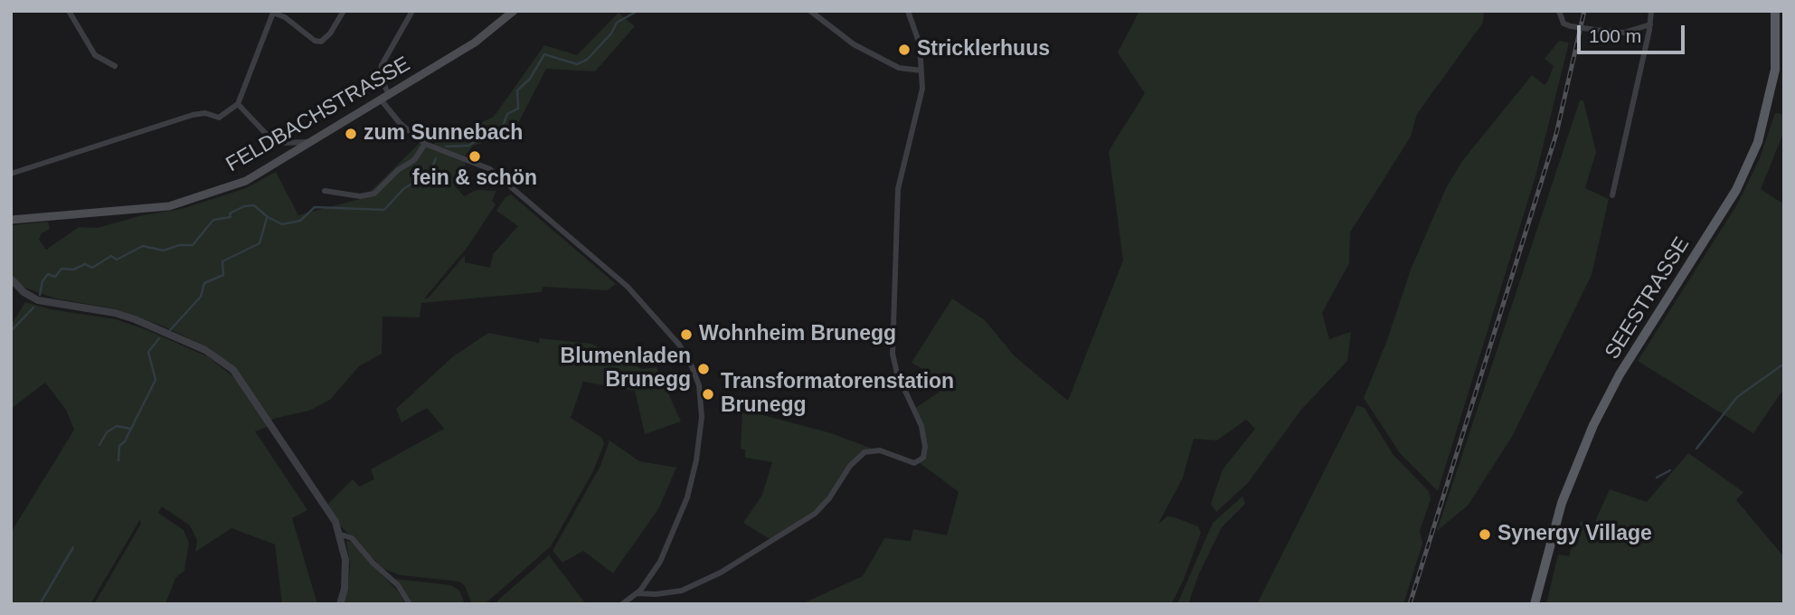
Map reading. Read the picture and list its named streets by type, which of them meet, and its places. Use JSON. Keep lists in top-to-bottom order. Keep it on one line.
{"streets":{"main road":["FELDBACHSTRASSE","SEESTRASSE"]},"places":["Stricklerhuus","zum Sunnebach","fein & schön","Wohnheim Brunegg","Blumenladen Brunegg","Transformatorenstation Brunegg","Synergy Village"],"scale_bar":"100 m"}
